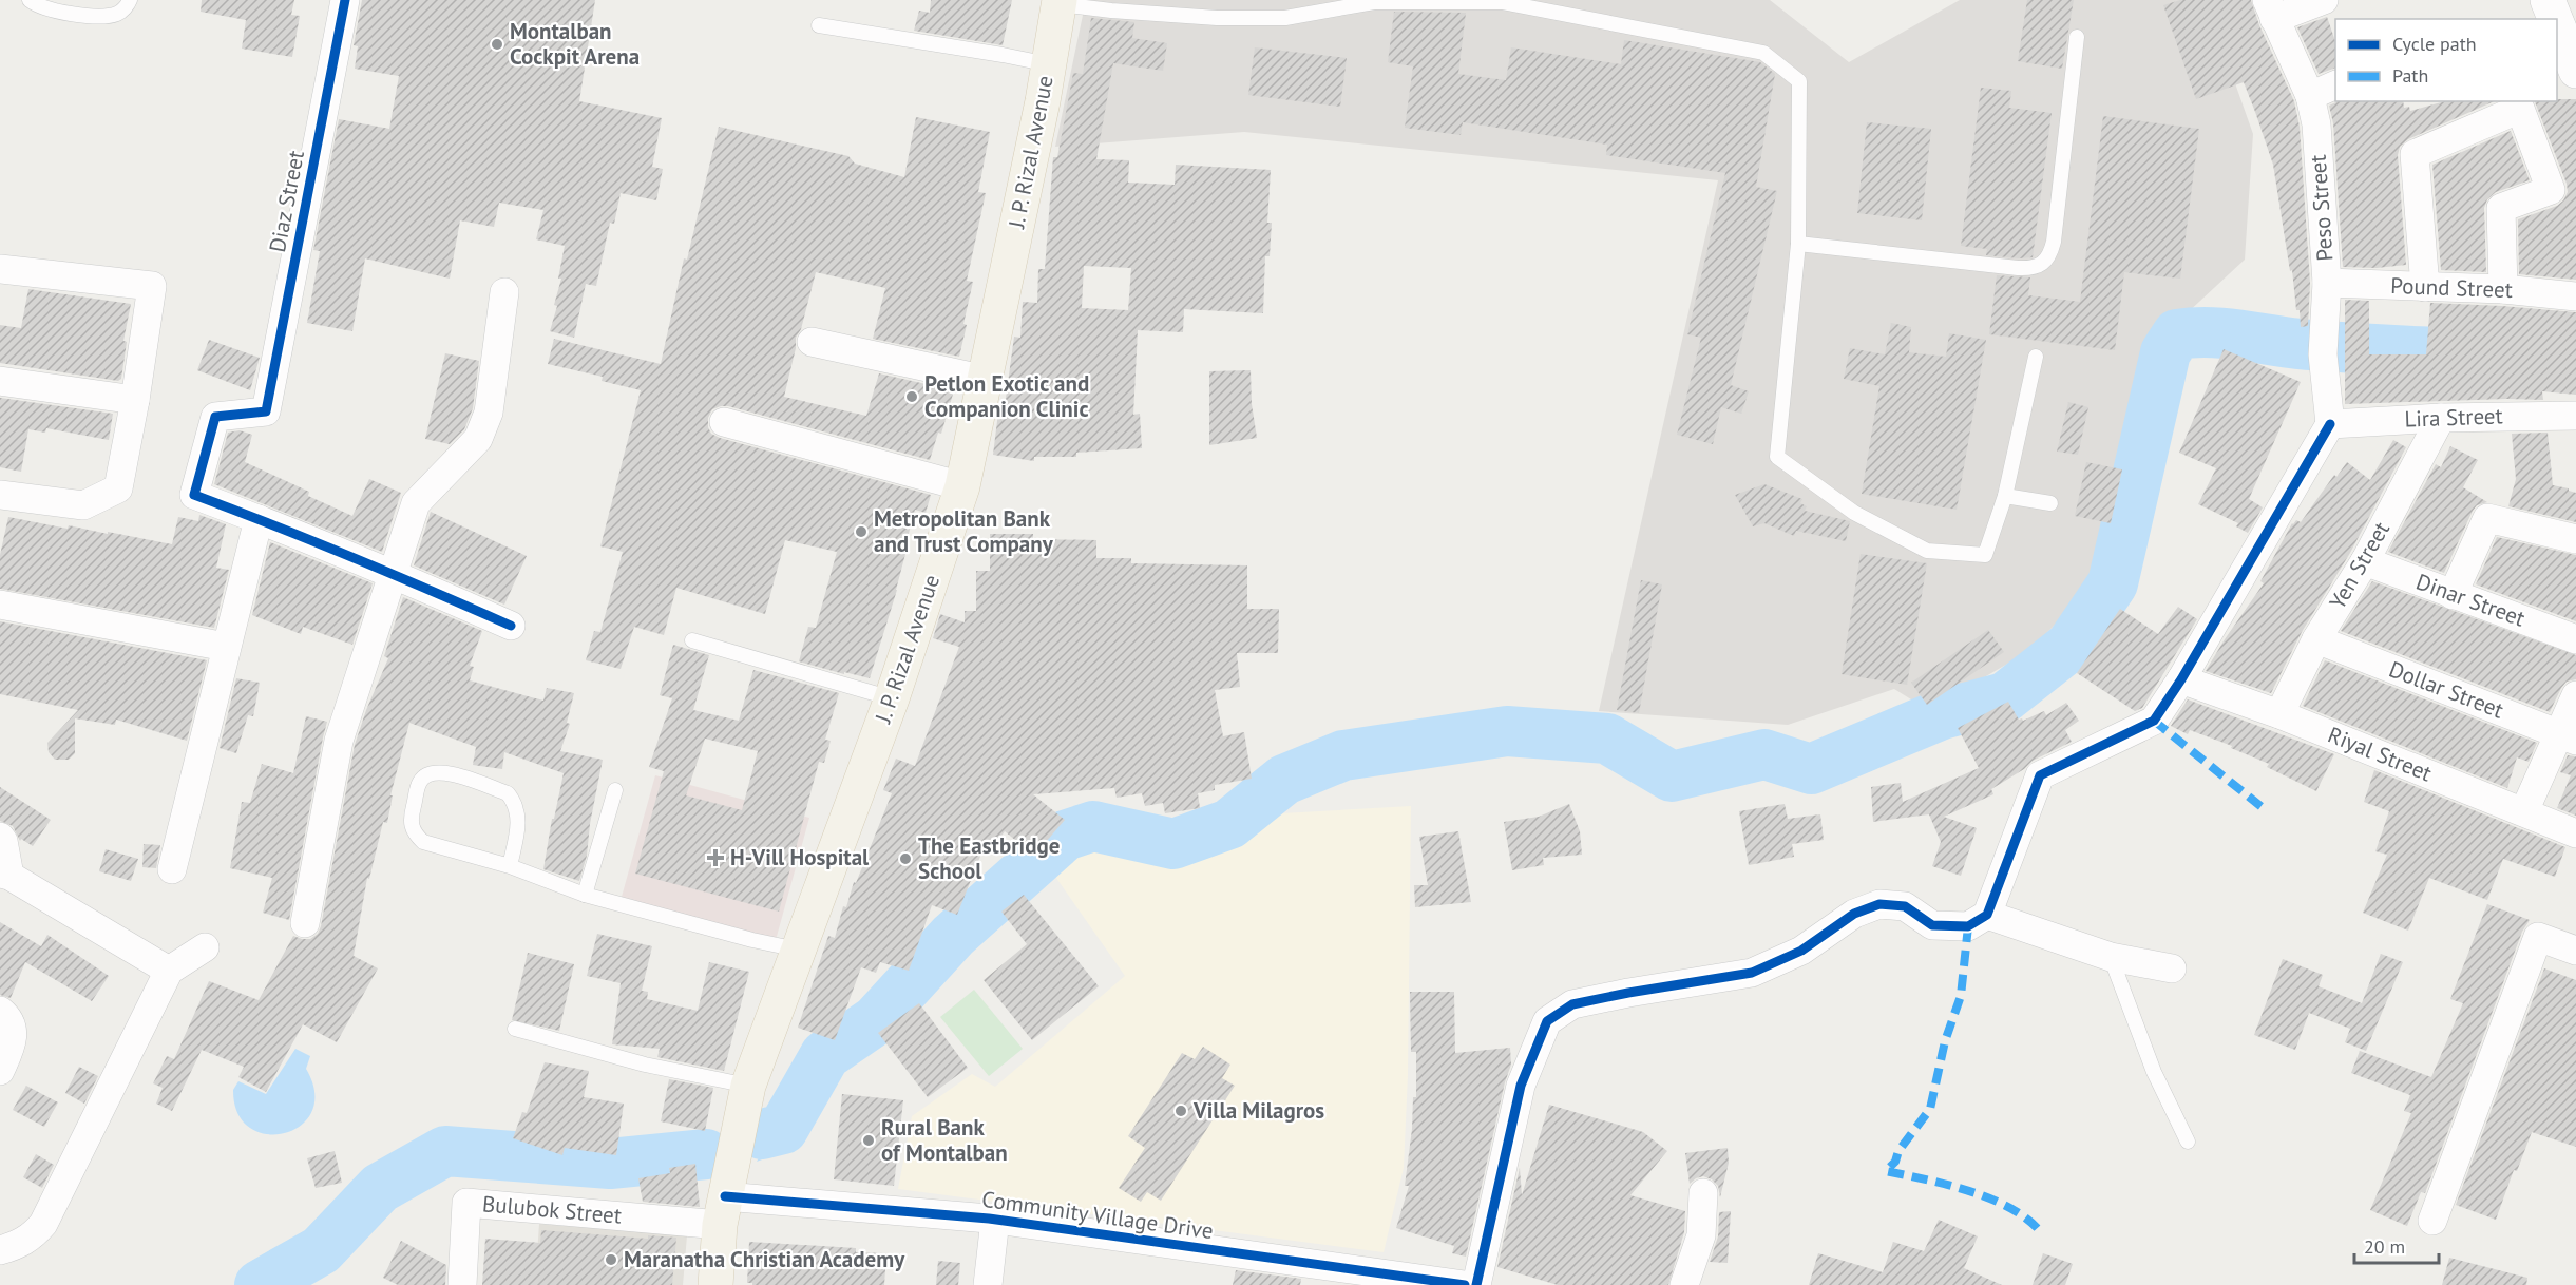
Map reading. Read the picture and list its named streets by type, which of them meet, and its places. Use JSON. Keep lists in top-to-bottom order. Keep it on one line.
{"streets":{"main road":["J. P. Rizal Avenue"],"street":["Diaz Street","Peso Street","Pound Street","Lira Street","Yen Street","Dinar Street","Dollar Street","Riyal Street","Bulubok Street","Community Village Drive"]},"crossings":[["J. P. Rizal Avenue","Bulubok Street"],["J. P. Rizal Avenue","Community Village Drive"],["Peso Street","Pound Street"],["Peso Street","Lira Street"],["Lira Street","Yen Street"],["Yen Street","Dinar Street"],["Yen Street","Dollar Street"],["Yen Street","Riyal Street"],["Bulubok Street","Community Village Drive"]],"places":{"other":["Montalban Cockpit Arena","Petlon Exotic and Companion Clinic","Metropolitan Bank and Trust Company","The Eastbridge School","Villa Milagros","Rural Bank of Montalban","Maranatha Christian Academy"],"health":["H-Vill Hospital"]},"legend":["Cycle path","Path"],"scale_bar":"20 m"}
